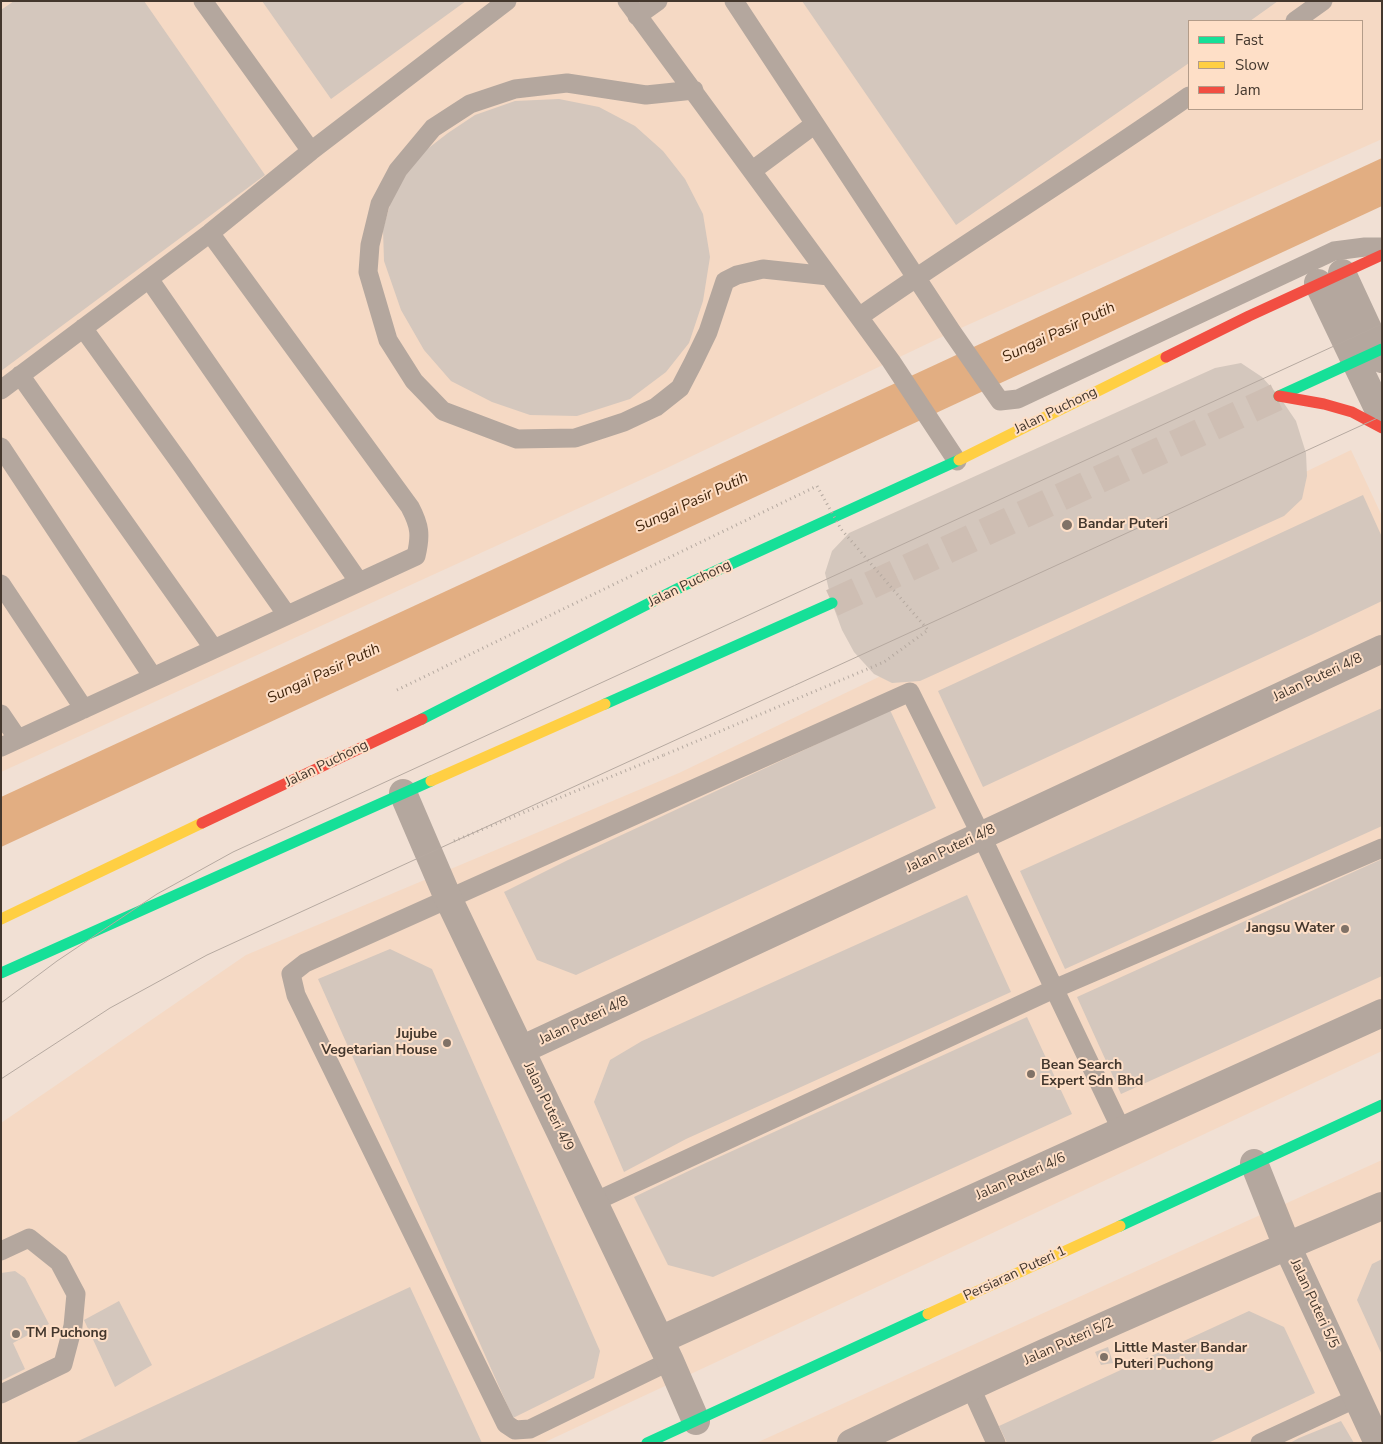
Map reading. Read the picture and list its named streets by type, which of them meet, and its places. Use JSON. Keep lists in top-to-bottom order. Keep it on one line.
{"streets":{"main road":["Jalan Puchong","Persiaran Puteri 1"],"street":["Jalan Puteri 4/8","Jalan Puteri 4/9","Jalan Puteri 4/6","Jalan Puteri 5/5","Jalan Puteri 5/2"]},"crossings":[["Jalan Puteri 4/8","Jalan Puteri 4/9"],["Jalan Puteri 4/9","Jalan Puteri 4/6"],["Jalan Puteri 4/9","Persiaran Puteri 1"],["Persiaran Puteri 1","Jalan Puteri 5/5"],["Jalan Puteri 5/5","Jalan Puteri 5/2"]],"water":["Sungai Pasir Putih"],"places":["Bandar Puteri","Jangsu Water","Jujube Vegetarian House","Bean Search Expert Sdn Bhd","TM Puchong","Little Master Bandar Puteri Puchong"],"legend":["Fast","Slow","Jam"]}
